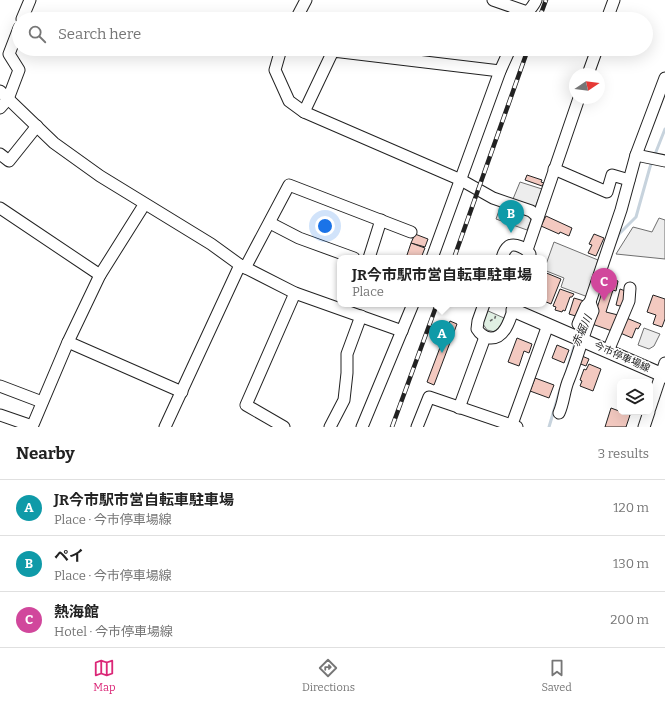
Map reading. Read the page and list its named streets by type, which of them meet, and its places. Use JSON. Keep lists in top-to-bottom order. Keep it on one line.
{"streets":{"main road":["今市停車場線"]},"water":["赤堀川"],"north":"right","page":{"search":"Search here","pins":["B","C","A"],"popup":["JR今市駅市営自転車駐車場","Place"],"heading":["Nearby","3 results"],"list":[{"mark":"A","name":"JR今市駅市営自転車駐車場","note":"Place · 今市停車場線","value":"120 m"},{"mark":"B","name":"ペイ","note":"Place · 今市停車場線","value":"130 m"},{"mark":"C","name":"熱海館","note":"Hotel · 今市停車場線","value":"200 m"}],"nav":["Map","Directions","Saved"]}}
